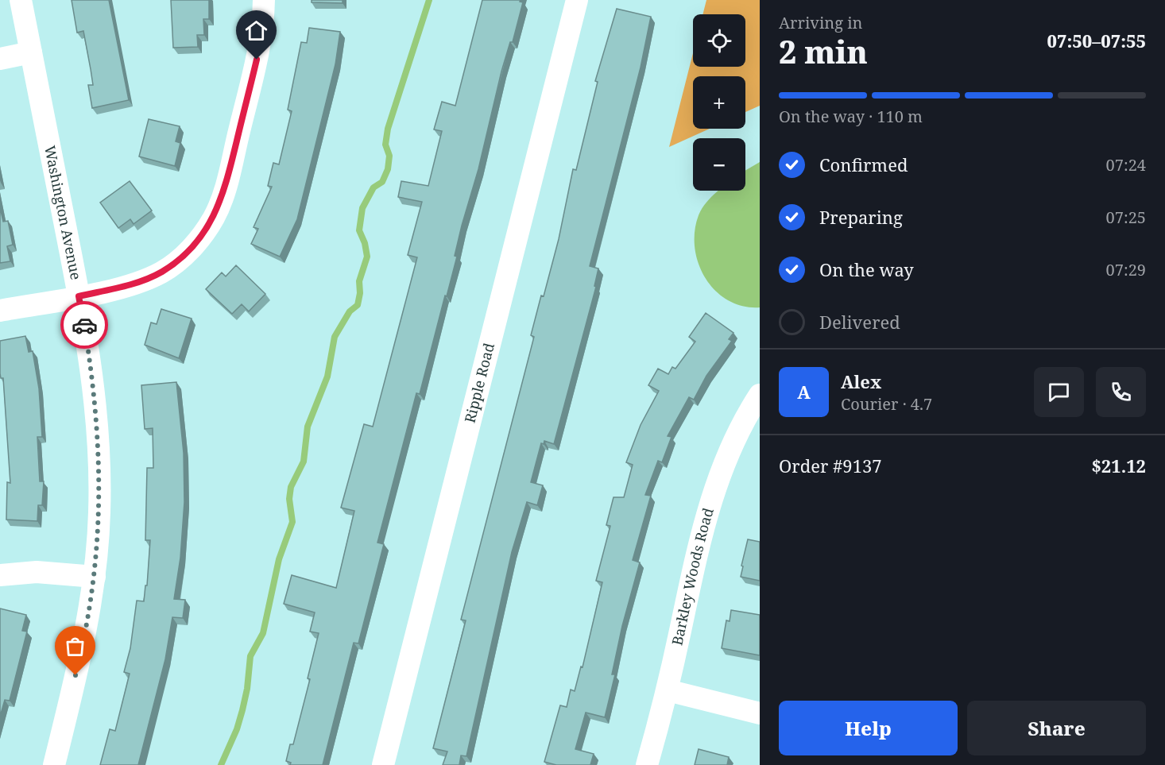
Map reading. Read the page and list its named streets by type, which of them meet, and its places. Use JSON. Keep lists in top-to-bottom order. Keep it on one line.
{"streets":{"street":["Washington Avenue","Ripple Road","Barkley Woods Road"]},"page":{"heading":["2 min","Arriving in","07:50–07:55"],"panel":["Alex","Courier · 4.7","Order #9137","$21.12"],"map_buttons":["+","−"],"bar":"On the way · 110 m","list":[["Confirmed","07:24"],["Preparing","07:25"],["On the way","07:29"],"Delivered"],"round":"A","buttons":["Help","Share"]}}
